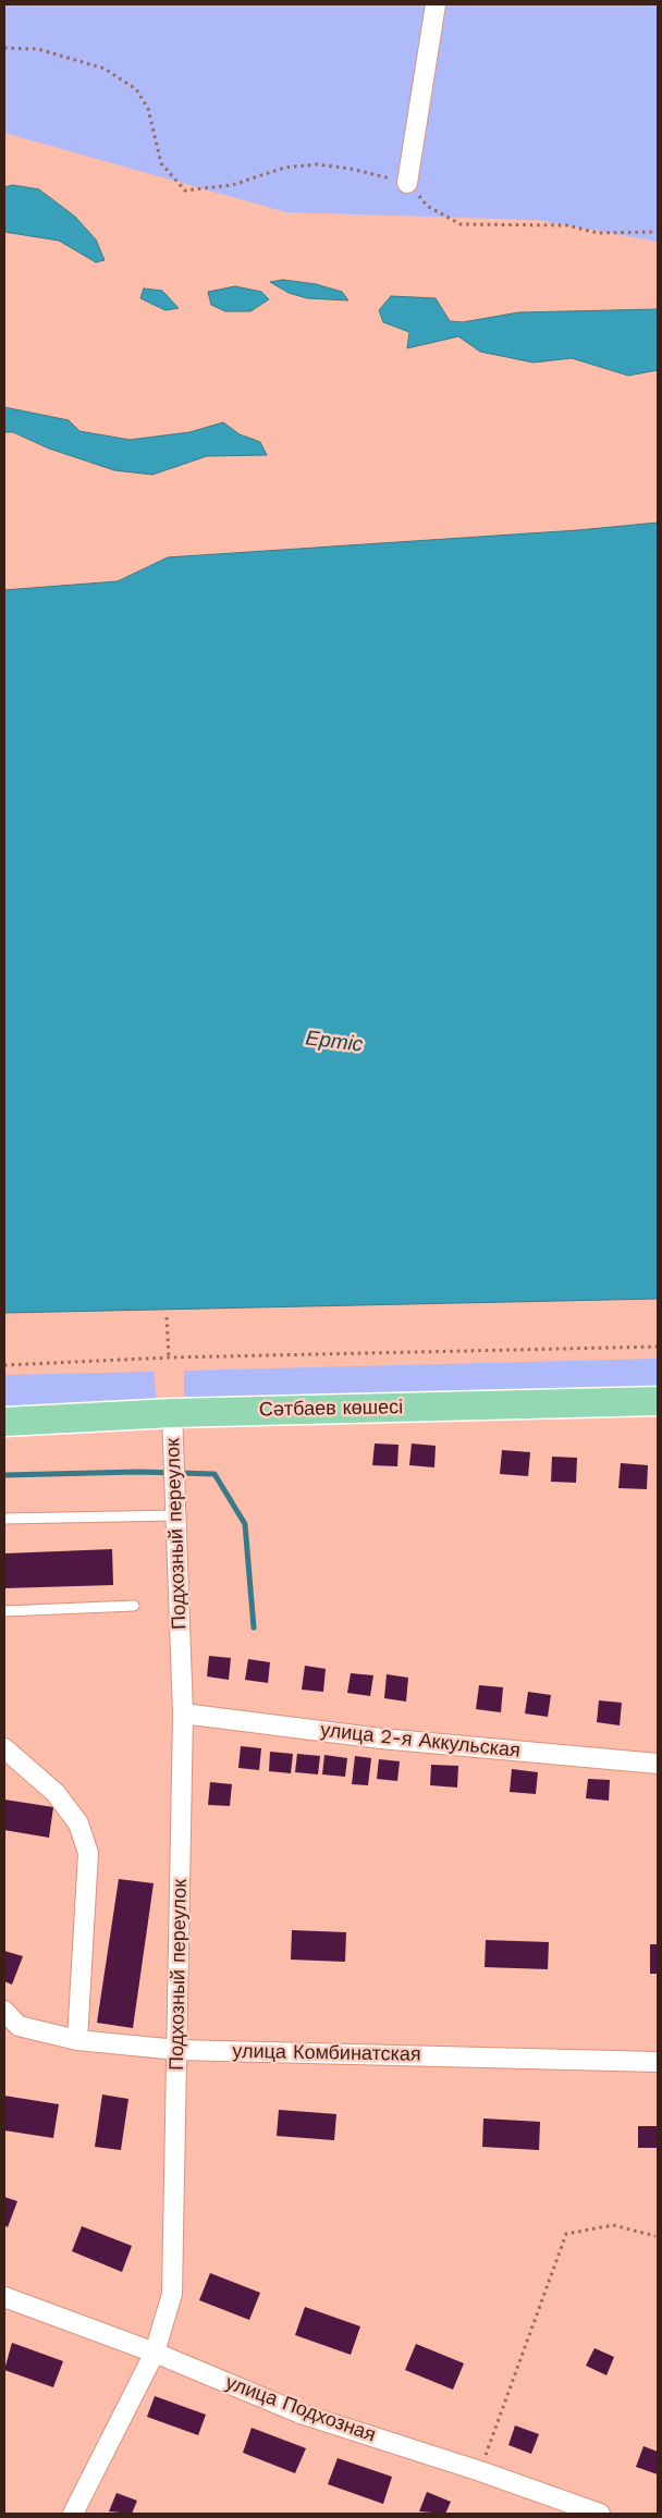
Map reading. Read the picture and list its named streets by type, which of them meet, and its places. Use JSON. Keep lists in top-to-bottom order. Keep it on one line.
{"streets":{"main road":["Сәтбаев көшесі"],"street":["Подхозный переулок","улица 2-я Аккульская","улица Комбинатская","улица Подхозная"]},"crossings":[["Сәтбаев көшесі","Подхозный переулок"],["Подхозный переулок","улица 2-я Аккульская"],["Подхозный переулок","улица Комбинатская"],["Подхозный переулок","улица Подхозная"]],"water":["Ертіс"]}
